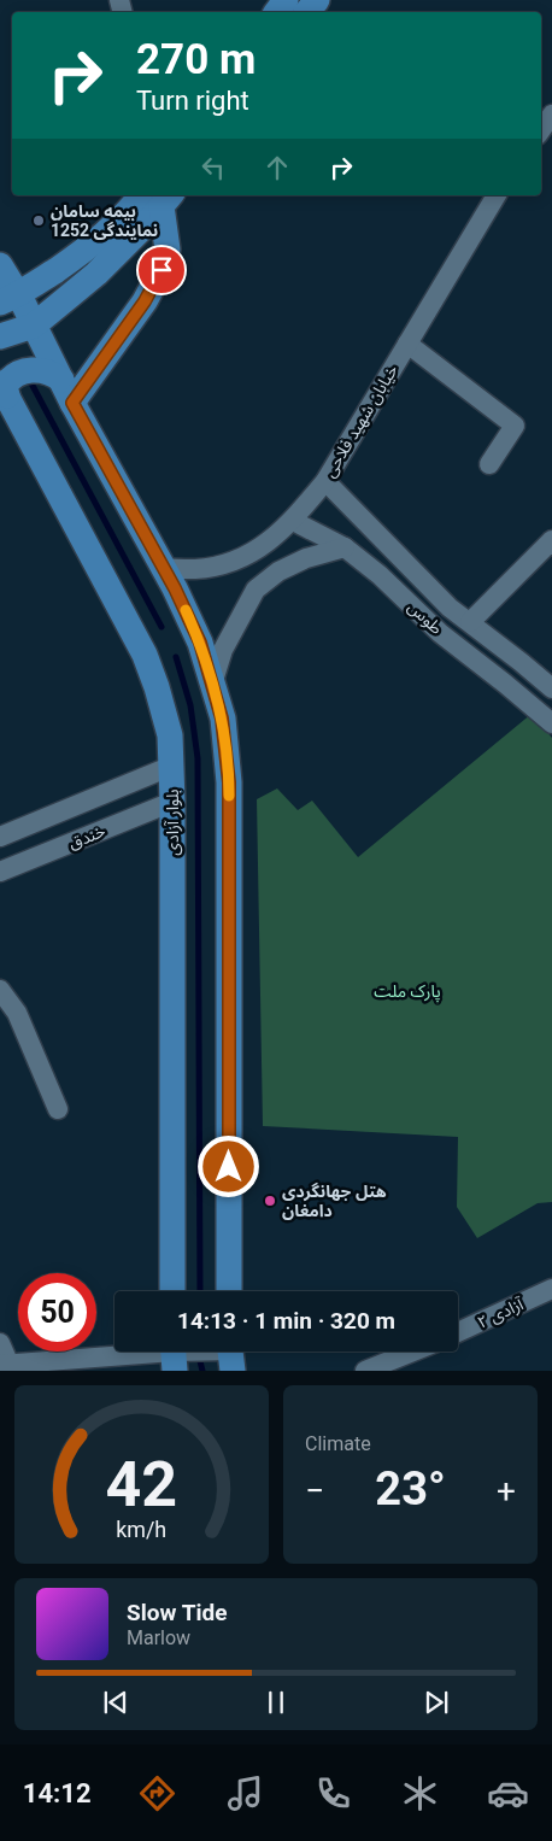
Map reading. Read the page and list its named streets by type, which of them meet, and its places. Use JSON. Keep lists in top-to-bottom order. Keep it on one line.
{"streets":{"main road":["بلوار آزادی"],"street":["خیابان شهید فلاحی","طوس","خندق","آزادی ۲"]},"crossings":[["خیابان شهید فلاحی","طوس"],["بلوار آزادی","خندق"]],"parks":["پارک ملت"],"places":["بیمه سامان نمایندگی 1252","هتل جهانگردى دامغان"],"page":{"turn":["270 m","Turn right"],"limit":"50","trip":"14:13 · 1 min · 320 m","tile":"Climate","heat":["−","23°","+"],"song":["Slow Tide","Marlow"],"tabs":"14:12","gauge":["42","km/h"]}}
